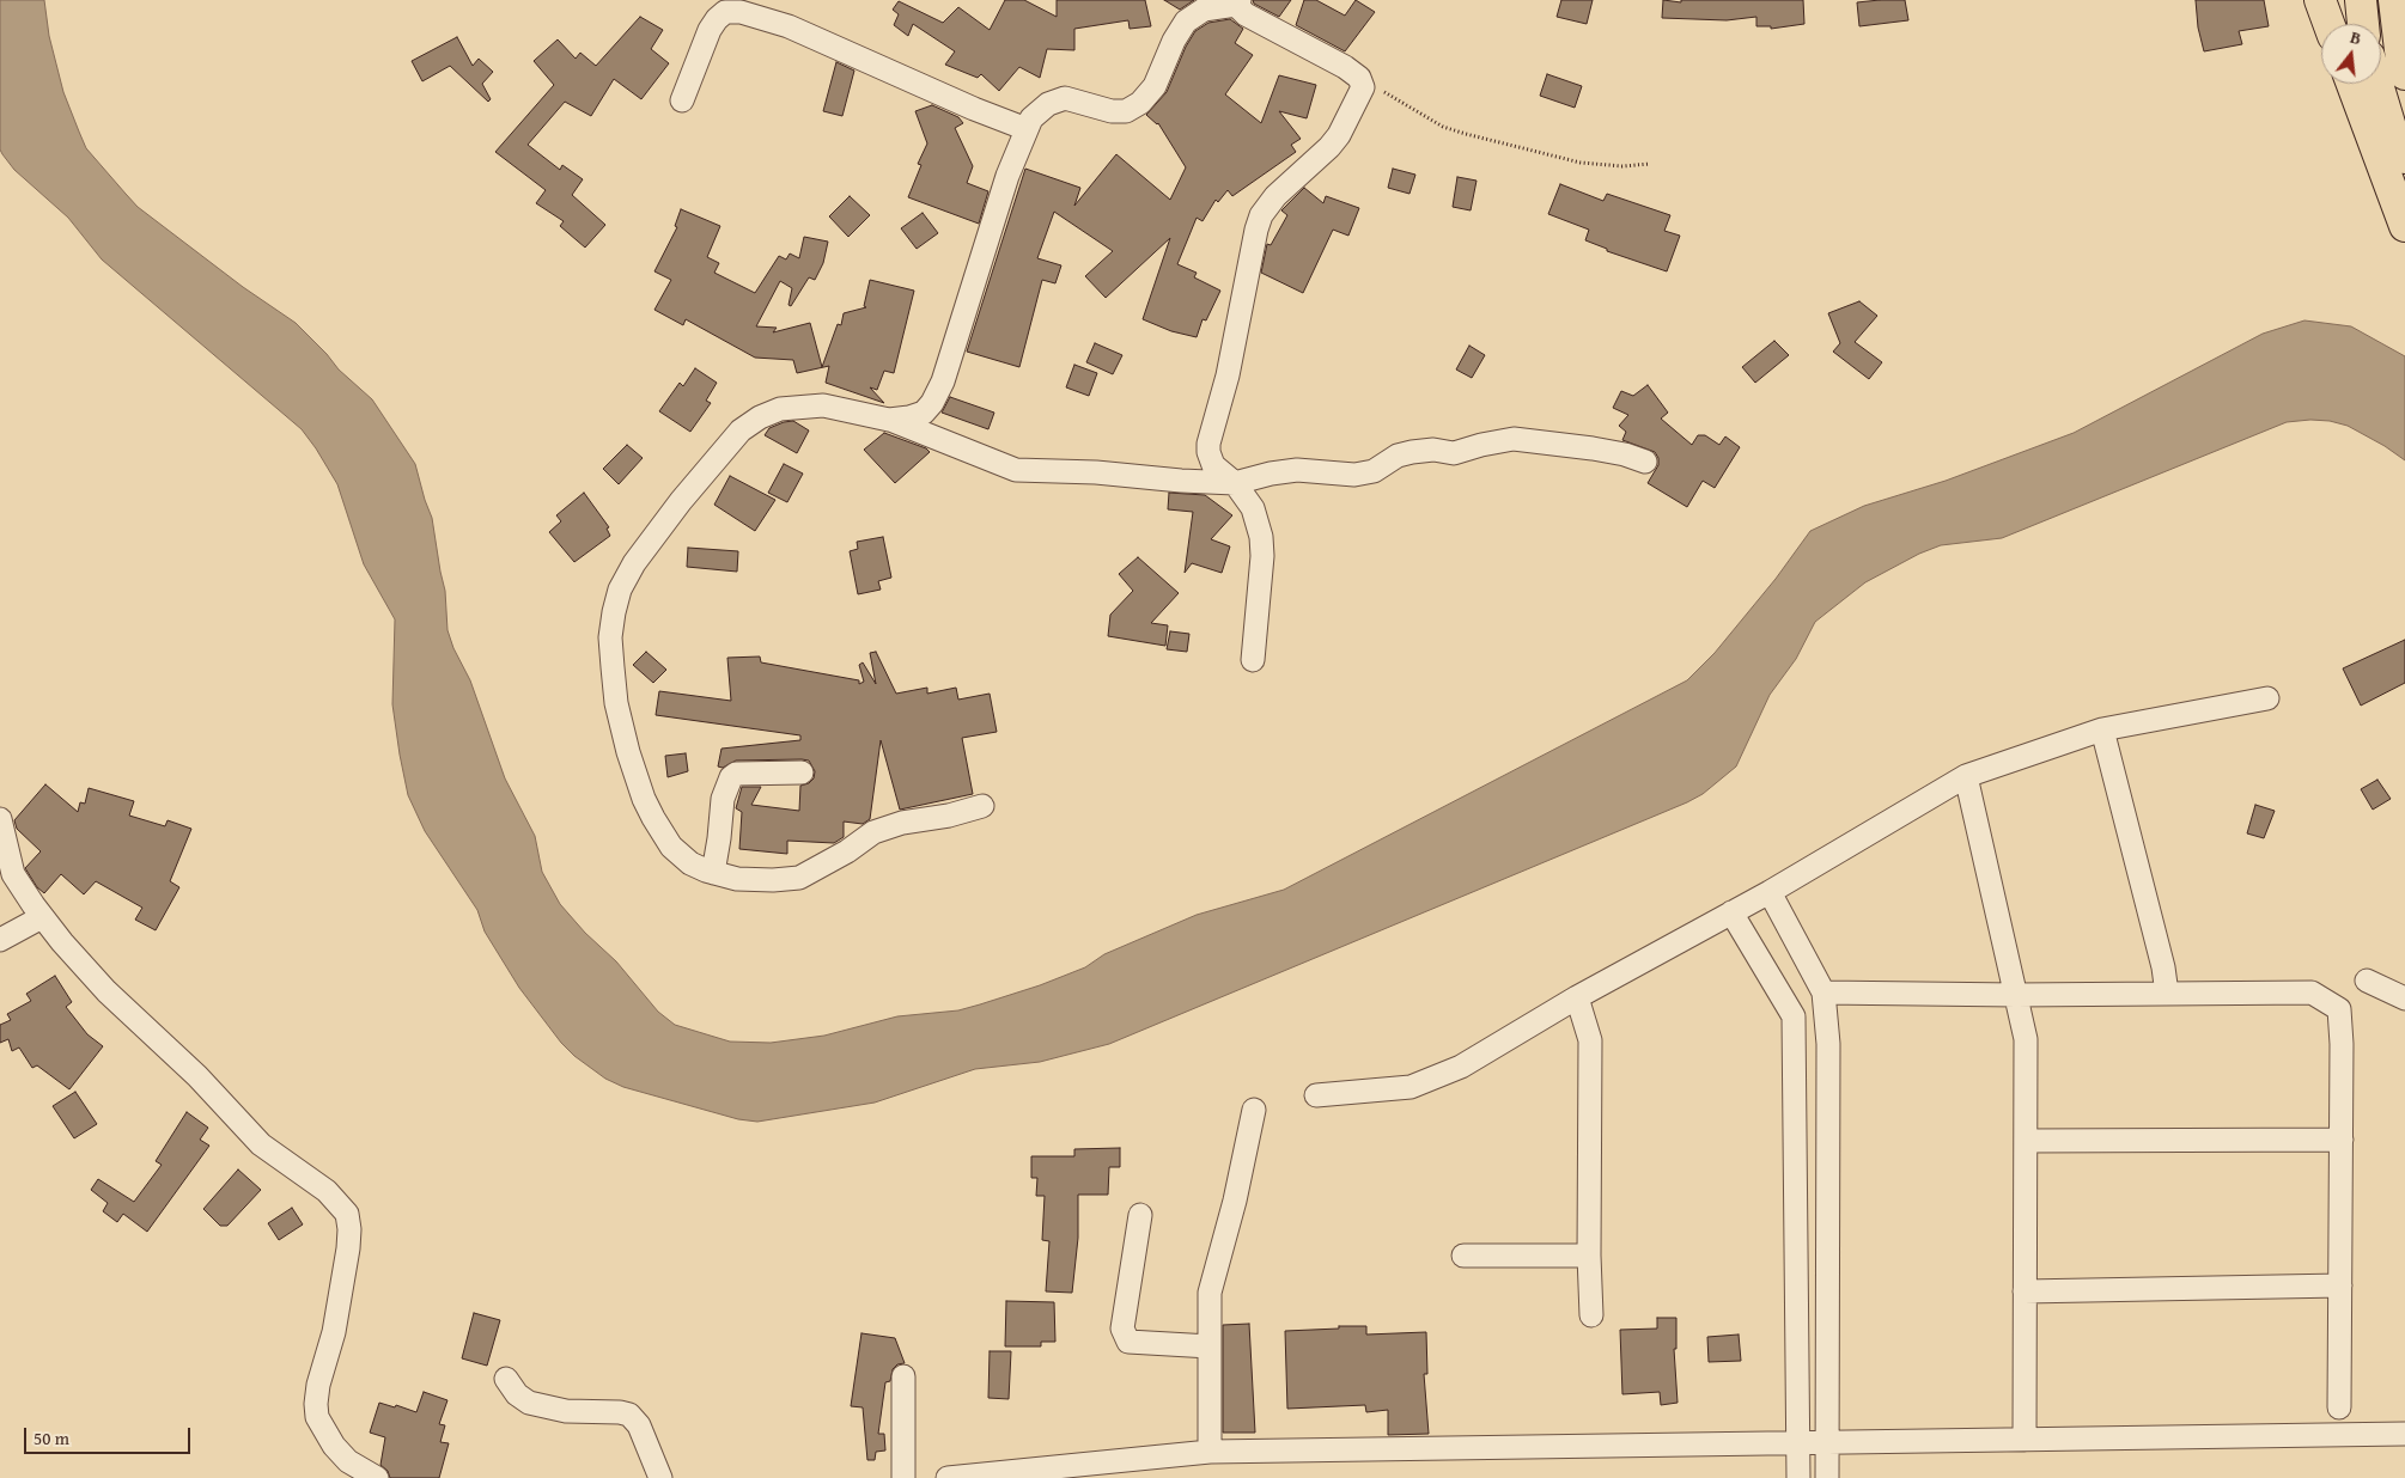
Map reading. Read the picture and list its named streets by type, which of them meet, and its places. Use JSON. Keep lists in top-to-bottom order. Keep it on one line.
{"scale_bar":"50 m","north":"top"}
